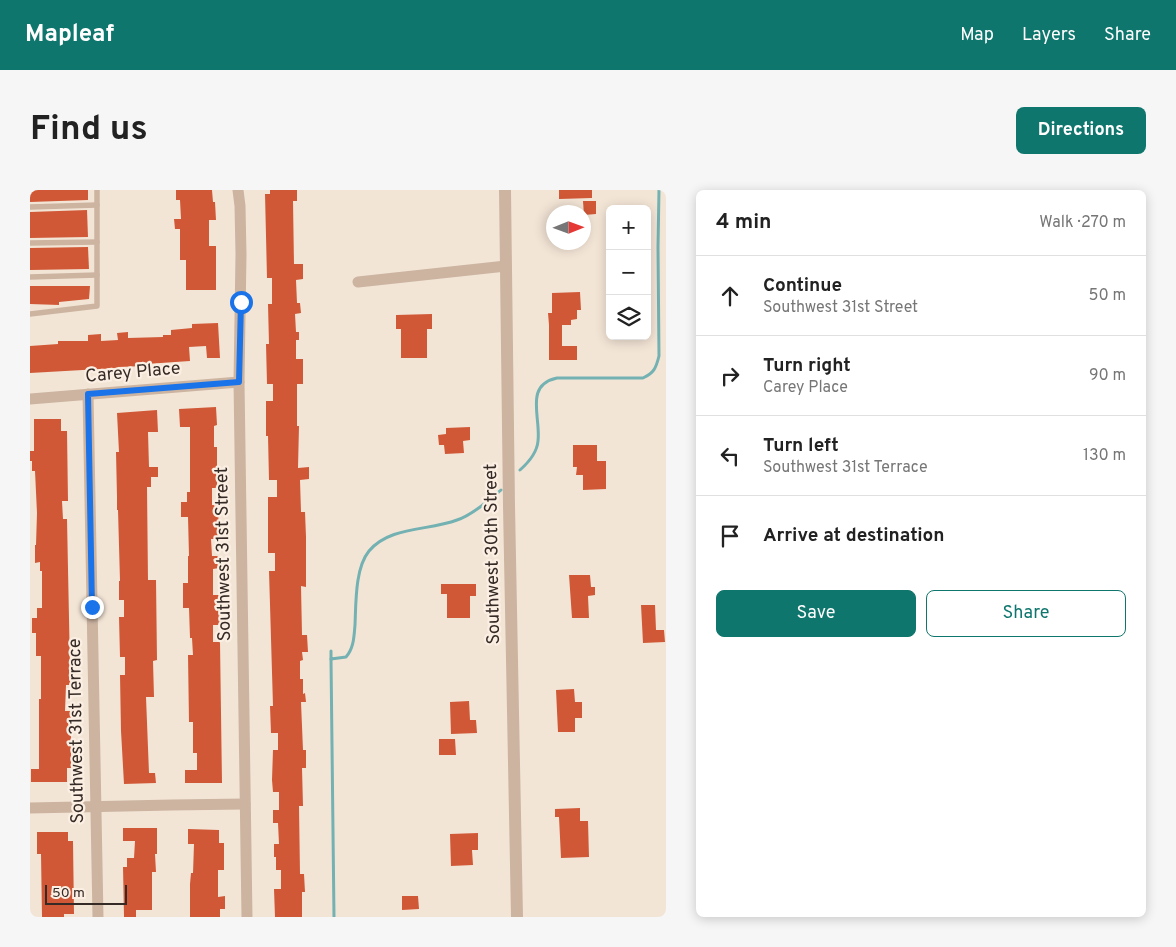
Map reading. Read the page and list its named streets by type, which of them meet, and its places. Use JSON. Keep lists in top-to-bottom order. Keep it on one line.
{"streets":{"street":["Carey Place","Southwest 31st Street","Southwest 30th Street","Southwest 31st Terrace"]},"crossings":[["Carey Place","Southwest 31st Street"],["Carey Place","Southwest 31st Terrace"]],"scale_bar":"50 m","north":"right","page":{"header":"Mapleaf","nav":["Map","Layers","Share"],"buttons":["Directions",["Save","Share"]],"title":"Find us","heading":["4 min","Walk · 270 m"],"map_buttons":["+","−"],"list":[["Continue","Southwest 31st Street","50 m"],["Turn right","Carey Place","90 m"],["Turn left","Southwest 31st Terrace","130 m"],"Arrive at destination"],"scale":"50 m"}}
